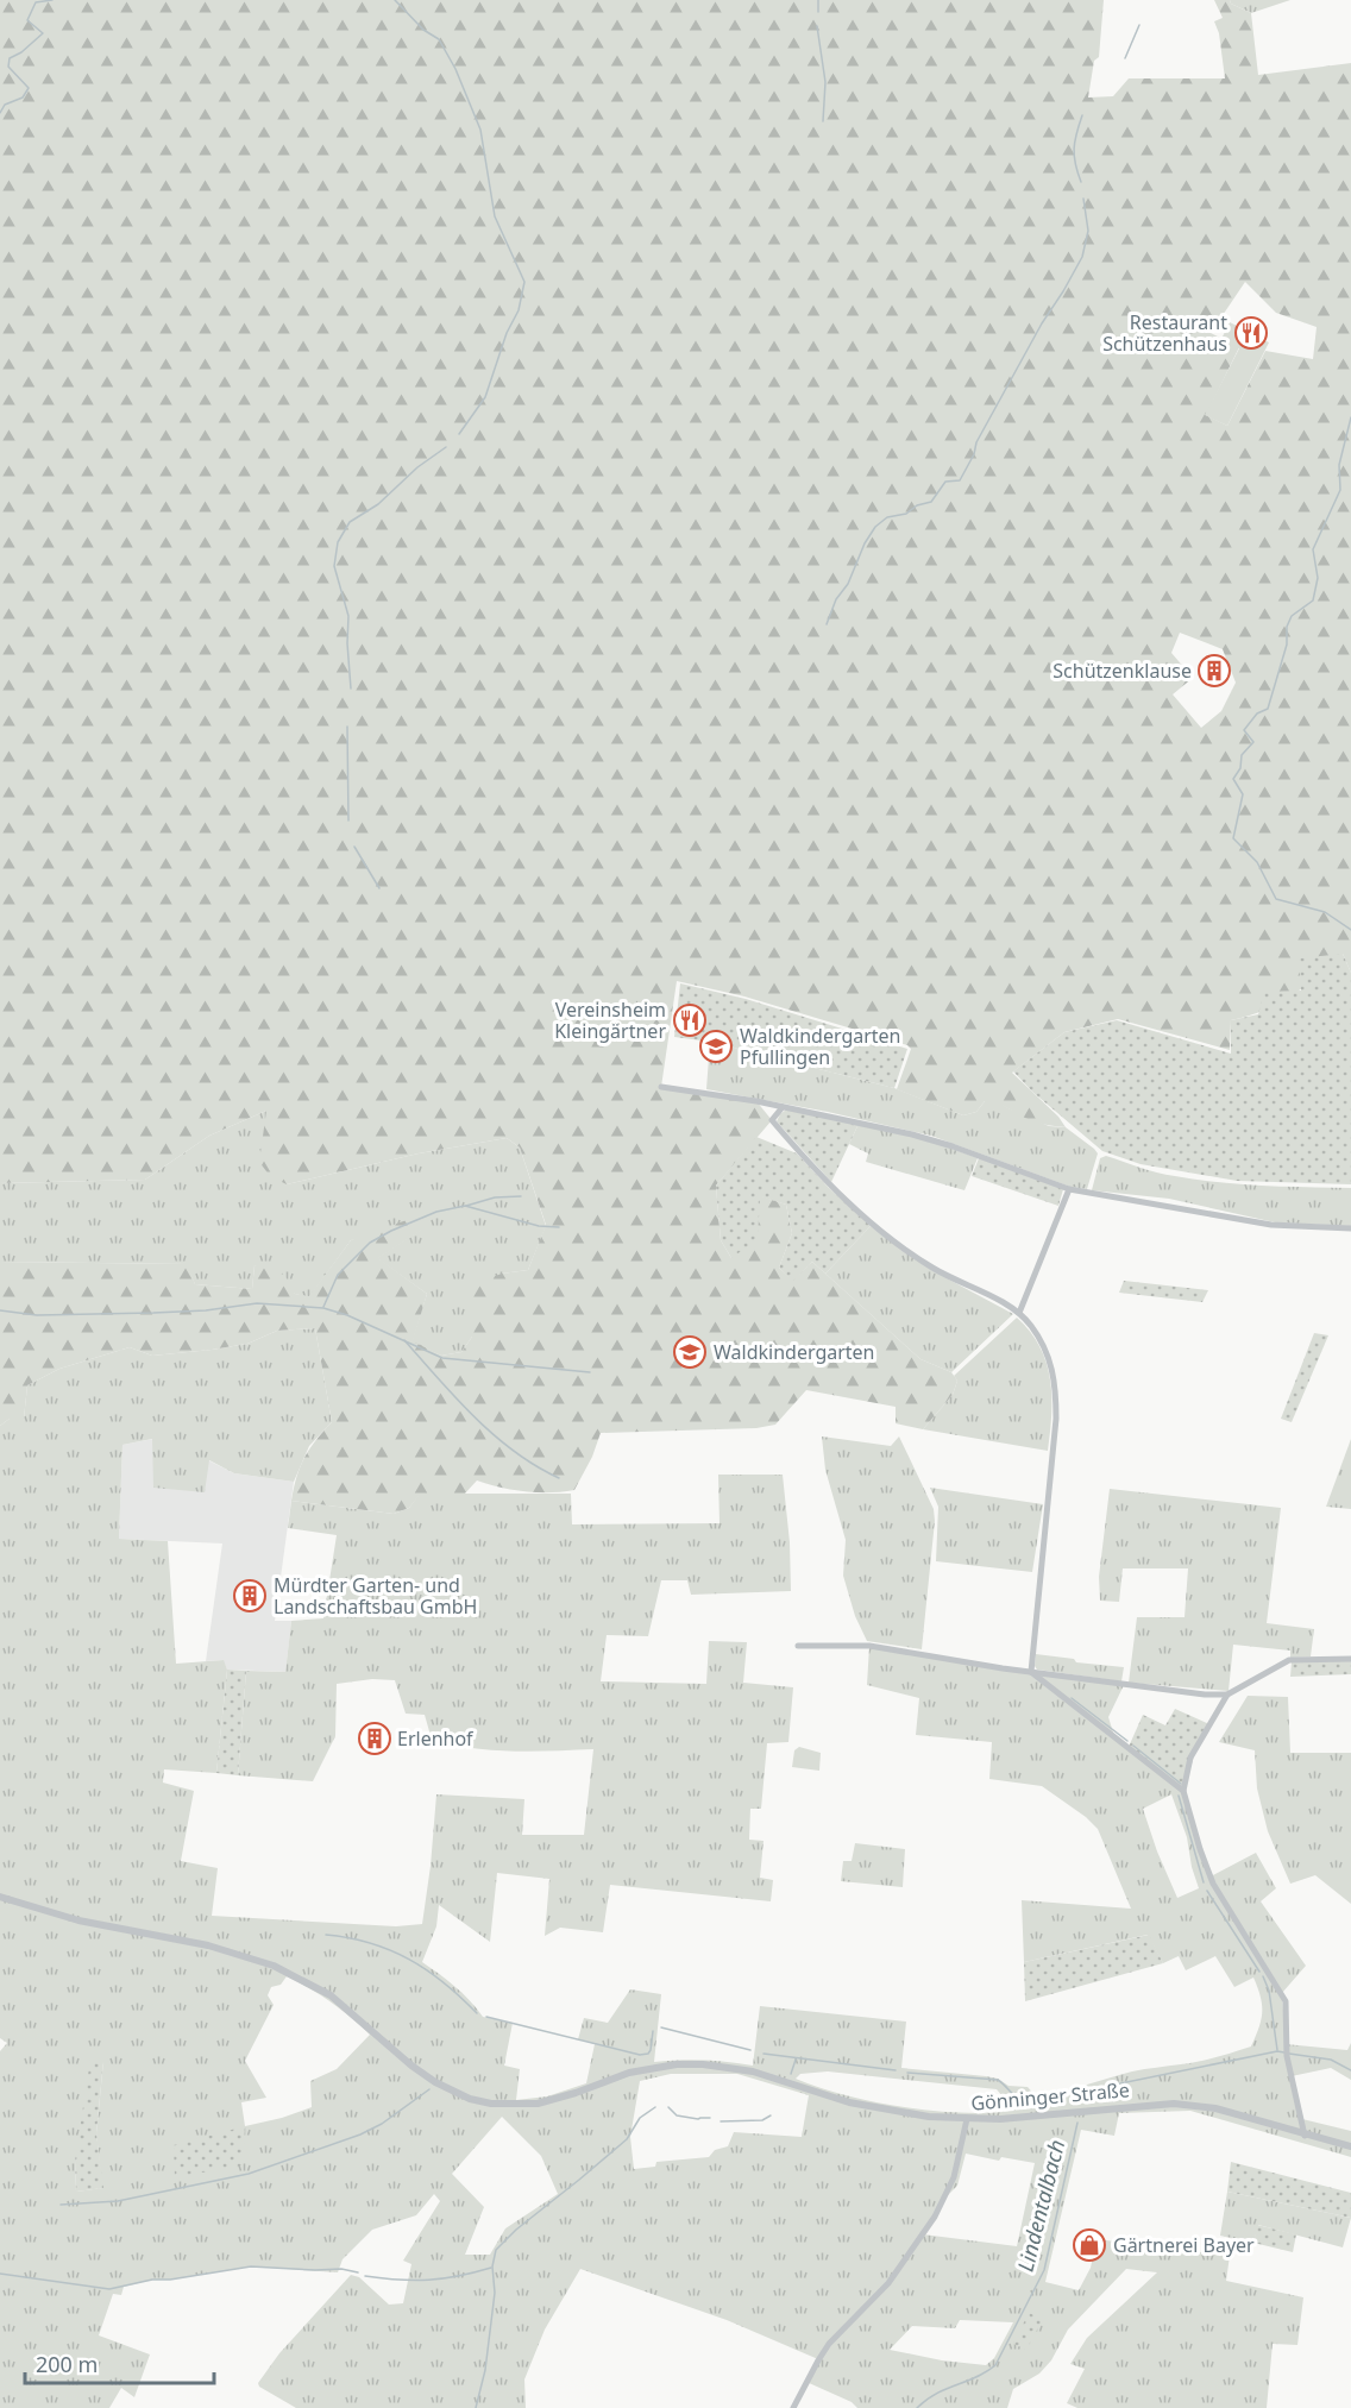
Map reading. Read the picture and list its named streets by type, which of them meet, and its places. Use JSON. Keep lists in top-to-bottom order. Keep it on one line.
{"streets":{"street":["Gönninger Straße"]},"water":["Lindentalbach"],"places":{"restaurant":["Restaurant Schützenhaus","Vereinsheim Kleingärtner"],"building":["Schützenklause","Mürdter Garten- und Landschaftsbau GmbH","Erlenhof"],"school or university":["Waldkindergarten Pfullingen","Waldkindergarten"],"shop":["Gärtnerei Bayer"]},"scale_bar":"200 m"}
